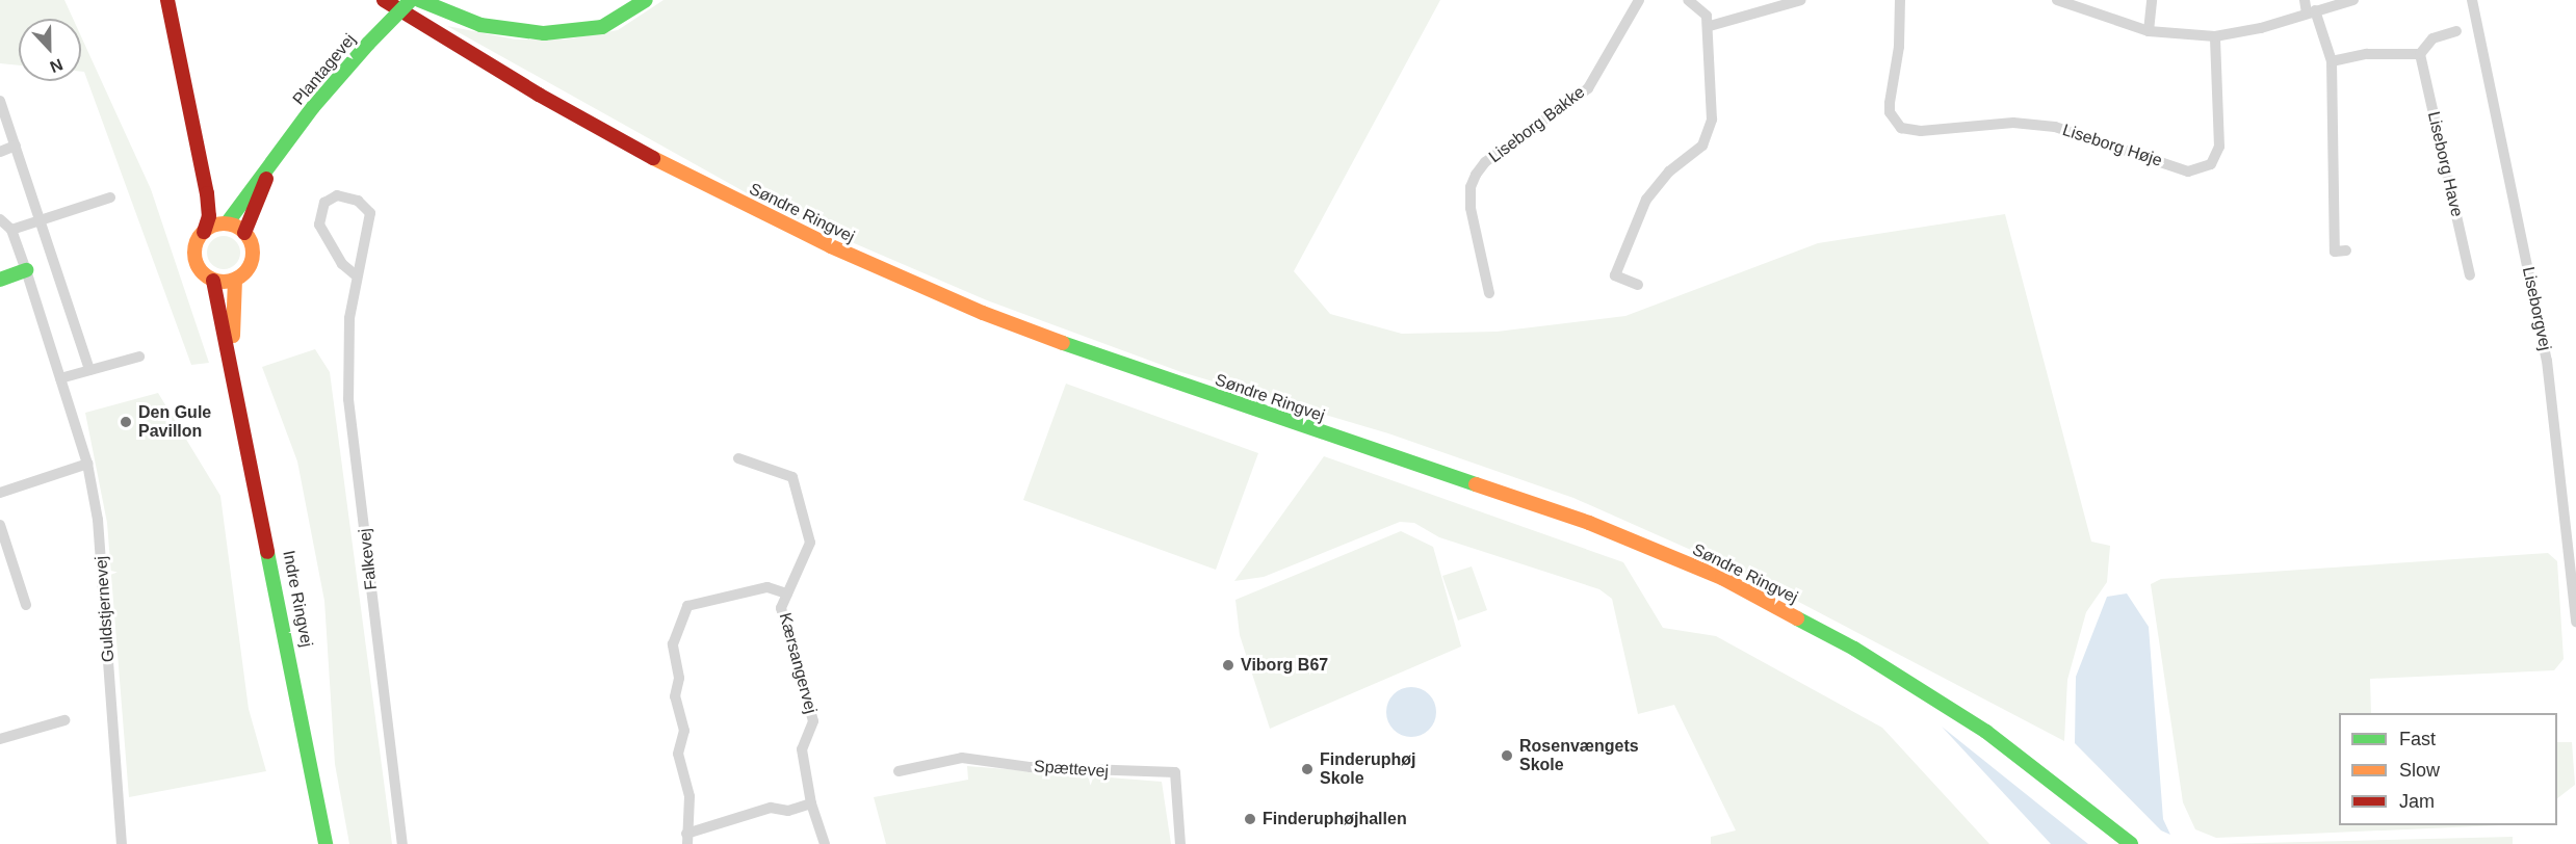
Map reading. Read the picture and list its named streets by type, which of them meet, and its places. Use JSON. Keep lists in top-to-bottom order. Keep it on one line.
{"streets":{"main road":["Plantagevej","Søndre Ringvej","Indre Ringvej"],"street":["Liseborg Bakke","Liseborg Høje","Liseborg Have","Liseborgvej","Falkevej","Guldstjernevej","Kærsangervej","Spættevej"]},"crossings":[["Plantagevej","Indre Ringvej"]],"places":["Den Gule Pavillon","Viborg B67","Rosenvængets Skole","Finderuphøj Skole","Finderuphøjhallen"],"legend":["Fast","Slow","Jam"],"north":"bottom"}
